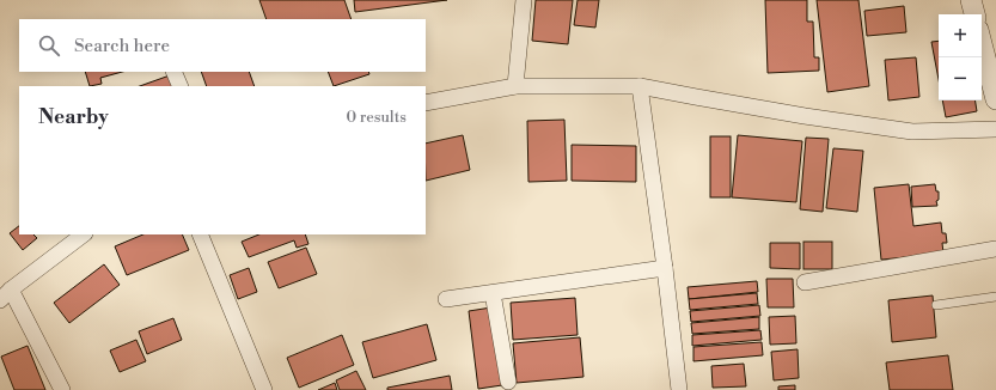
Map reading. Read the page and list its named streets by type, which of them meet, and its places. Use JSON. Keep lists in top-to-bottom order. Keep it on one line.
{"page":{"map_buttons":["+","−"],"search":"Search here","heading":["Nearby","0 results"]}}
